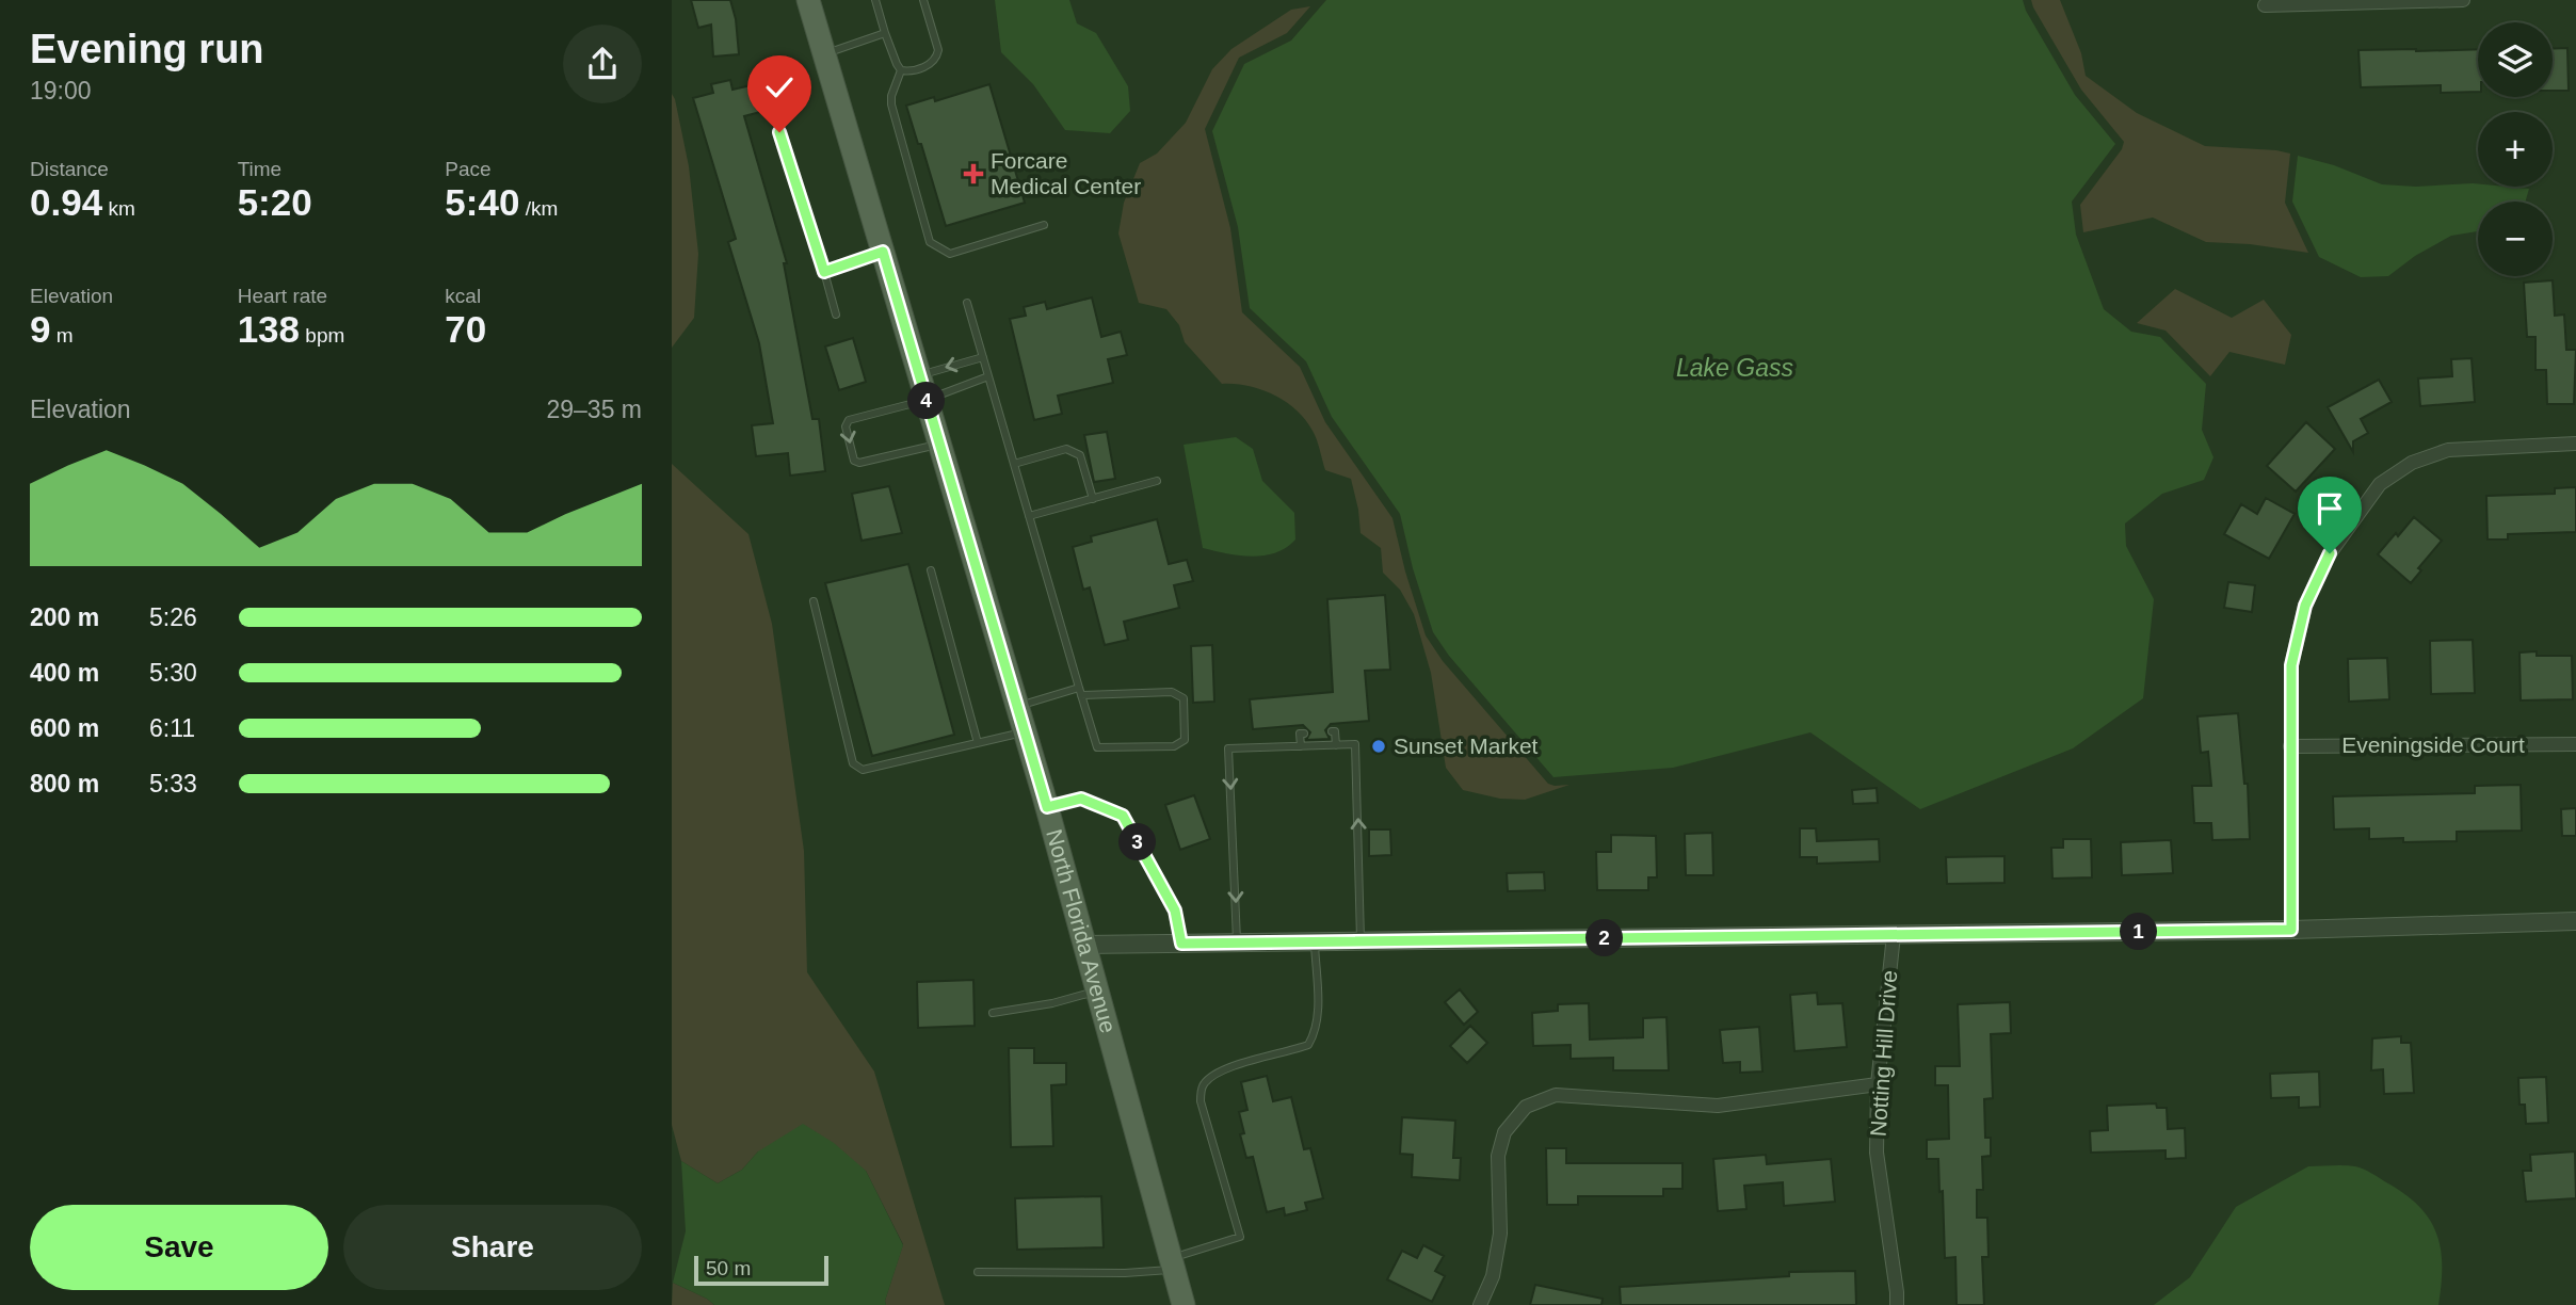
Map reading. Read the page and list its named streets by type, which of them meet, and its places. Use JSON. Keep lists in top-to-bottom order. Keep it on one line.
{"streets":{"main road":["North Florida Avenue"],"street":["Eveningside Court","Notting Hill Drive"]},"water":["Lake Gass"],"places":{"health":["Forcare Medical Center"],"other":["Sunset Market"]},"scale_bar":"50 m","page":{"heading":["Evening run","19:00"],"map_buttons":["+","−"],"stats":[["Distance","0.94 km"],["Time","5:20"],["Pace","5:40 /km"],["Elevation","9 m"],["Heart rate","138 bpm"],["kcal","70"]],"chart":["Elevation","29–35 m"],"pins":["4","3","1","2"],"list":[{"name":"200 m","note":"5:26"},{"name":"400 m","note":"5:30"},{"name":"600 m","note":"6:11"},{"name":"800 m","note":"5:33"}],"buttons":["Save","Share"],"scale":"50 m"}}
